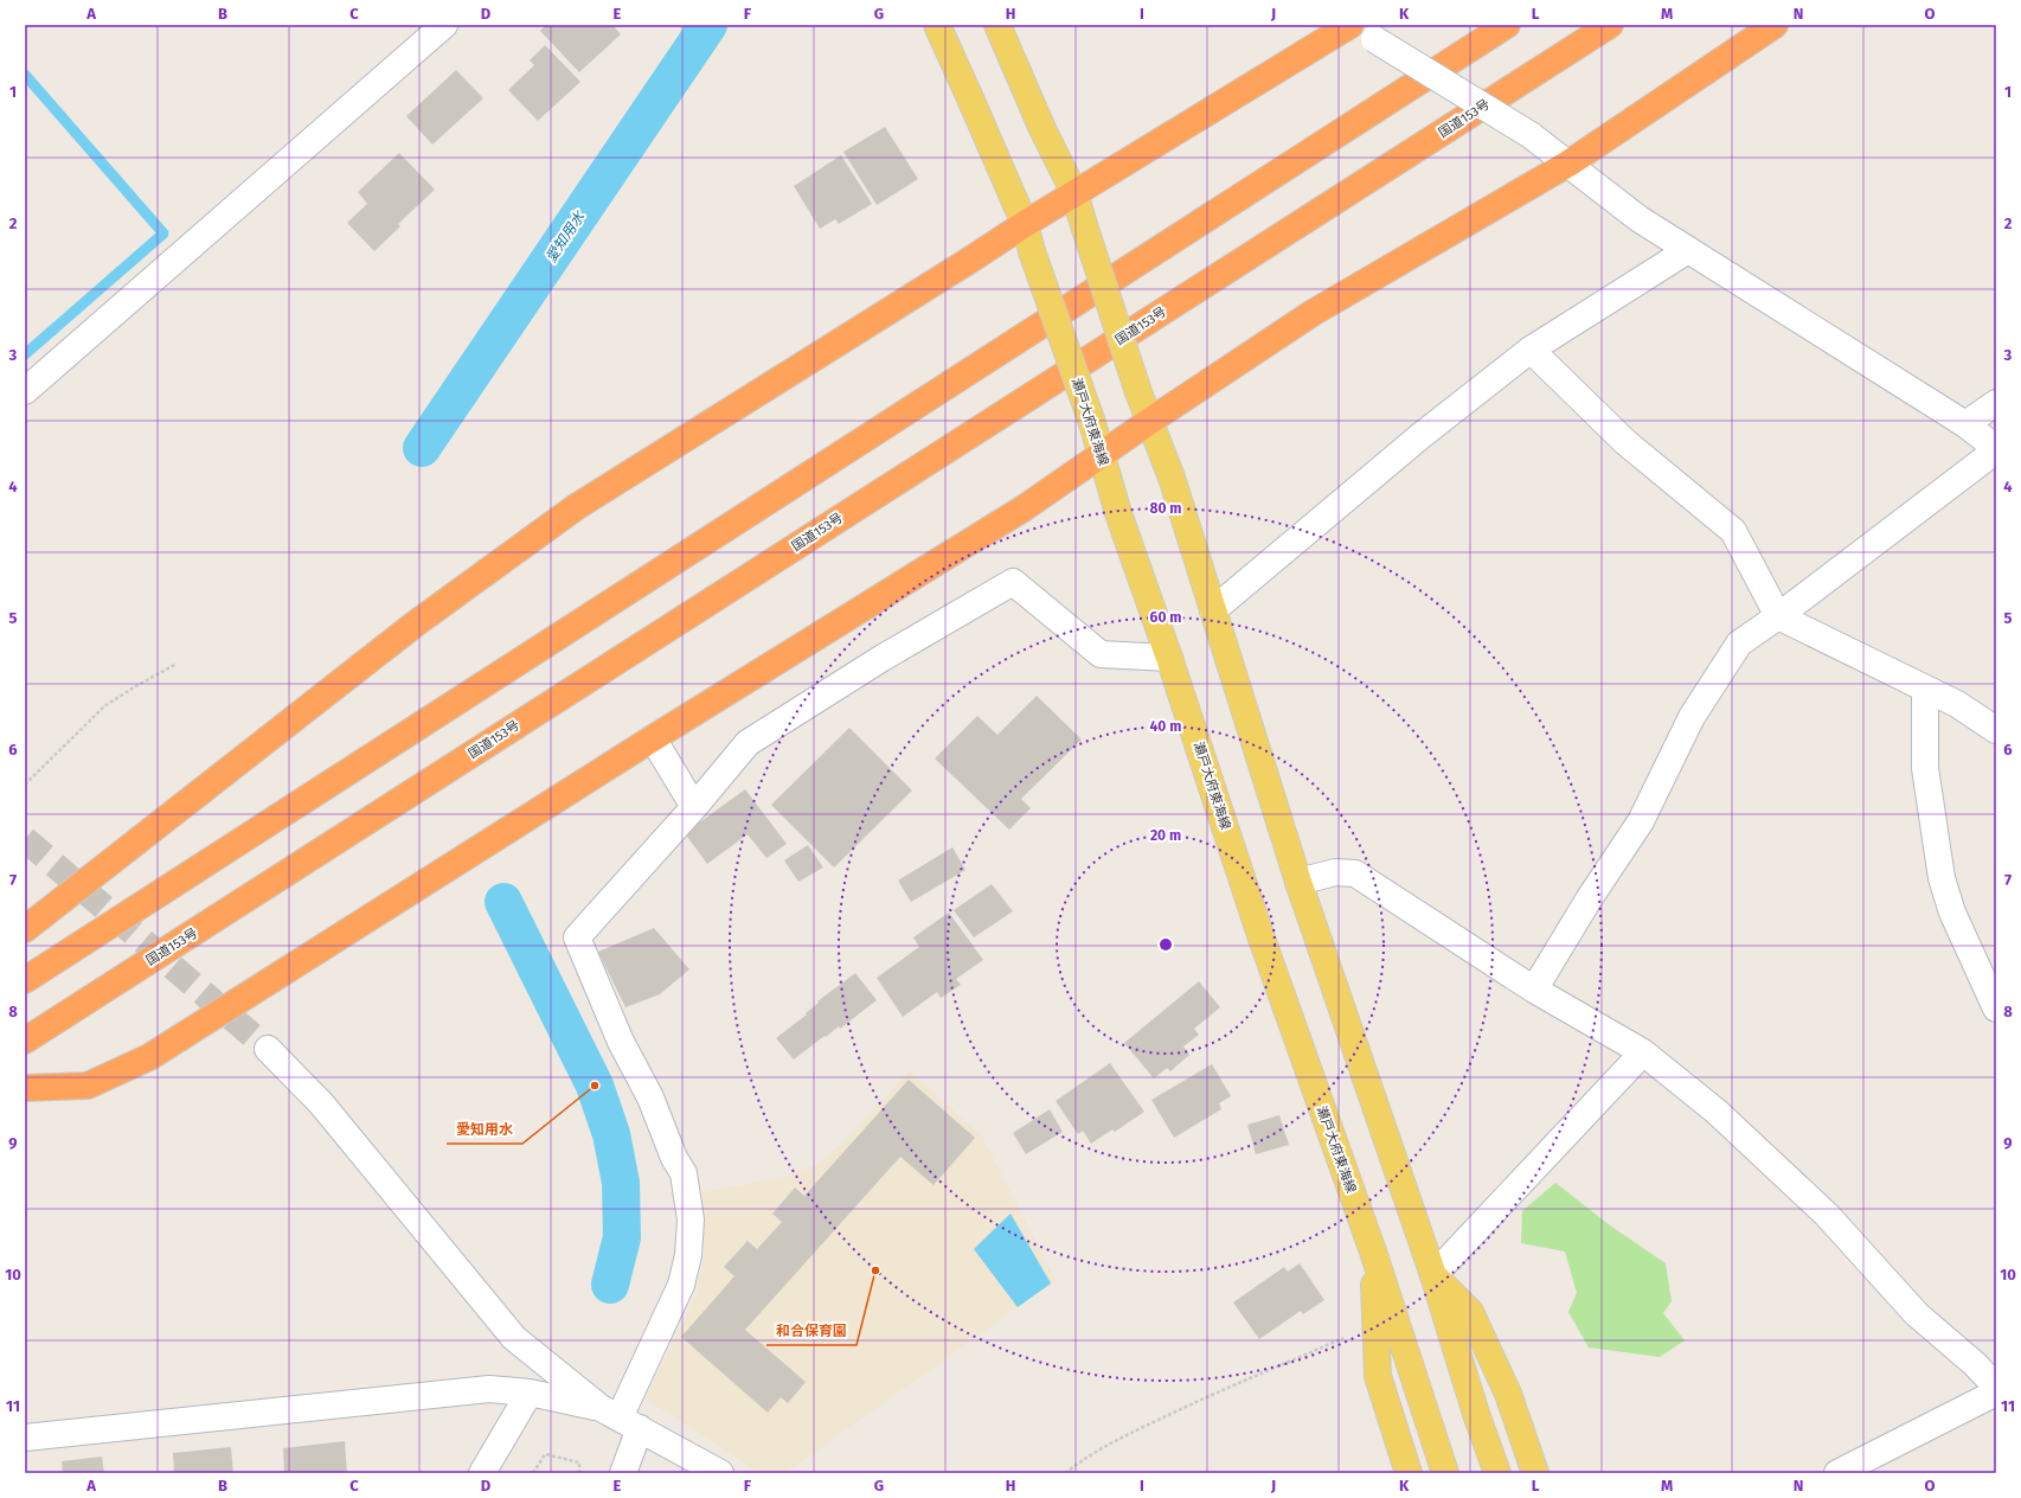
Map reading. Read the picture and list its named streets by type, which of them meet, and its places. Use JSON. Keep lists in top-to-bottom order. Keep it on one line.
{"streets":{"highway":["国道153号"],"main road":["瀬戸大府東海線"]},"water":["愛知用水"],"places":["愛知用水","和合保育園"],"grid":{"columns":["A","B","C","D","E","F","G","H","I","J","K","L","M","N","O"],"rows":["1","2","3","4","5","6","7","8","9","10","11"]},"rings":["80 m","60 m","40 m","20 m"]}
